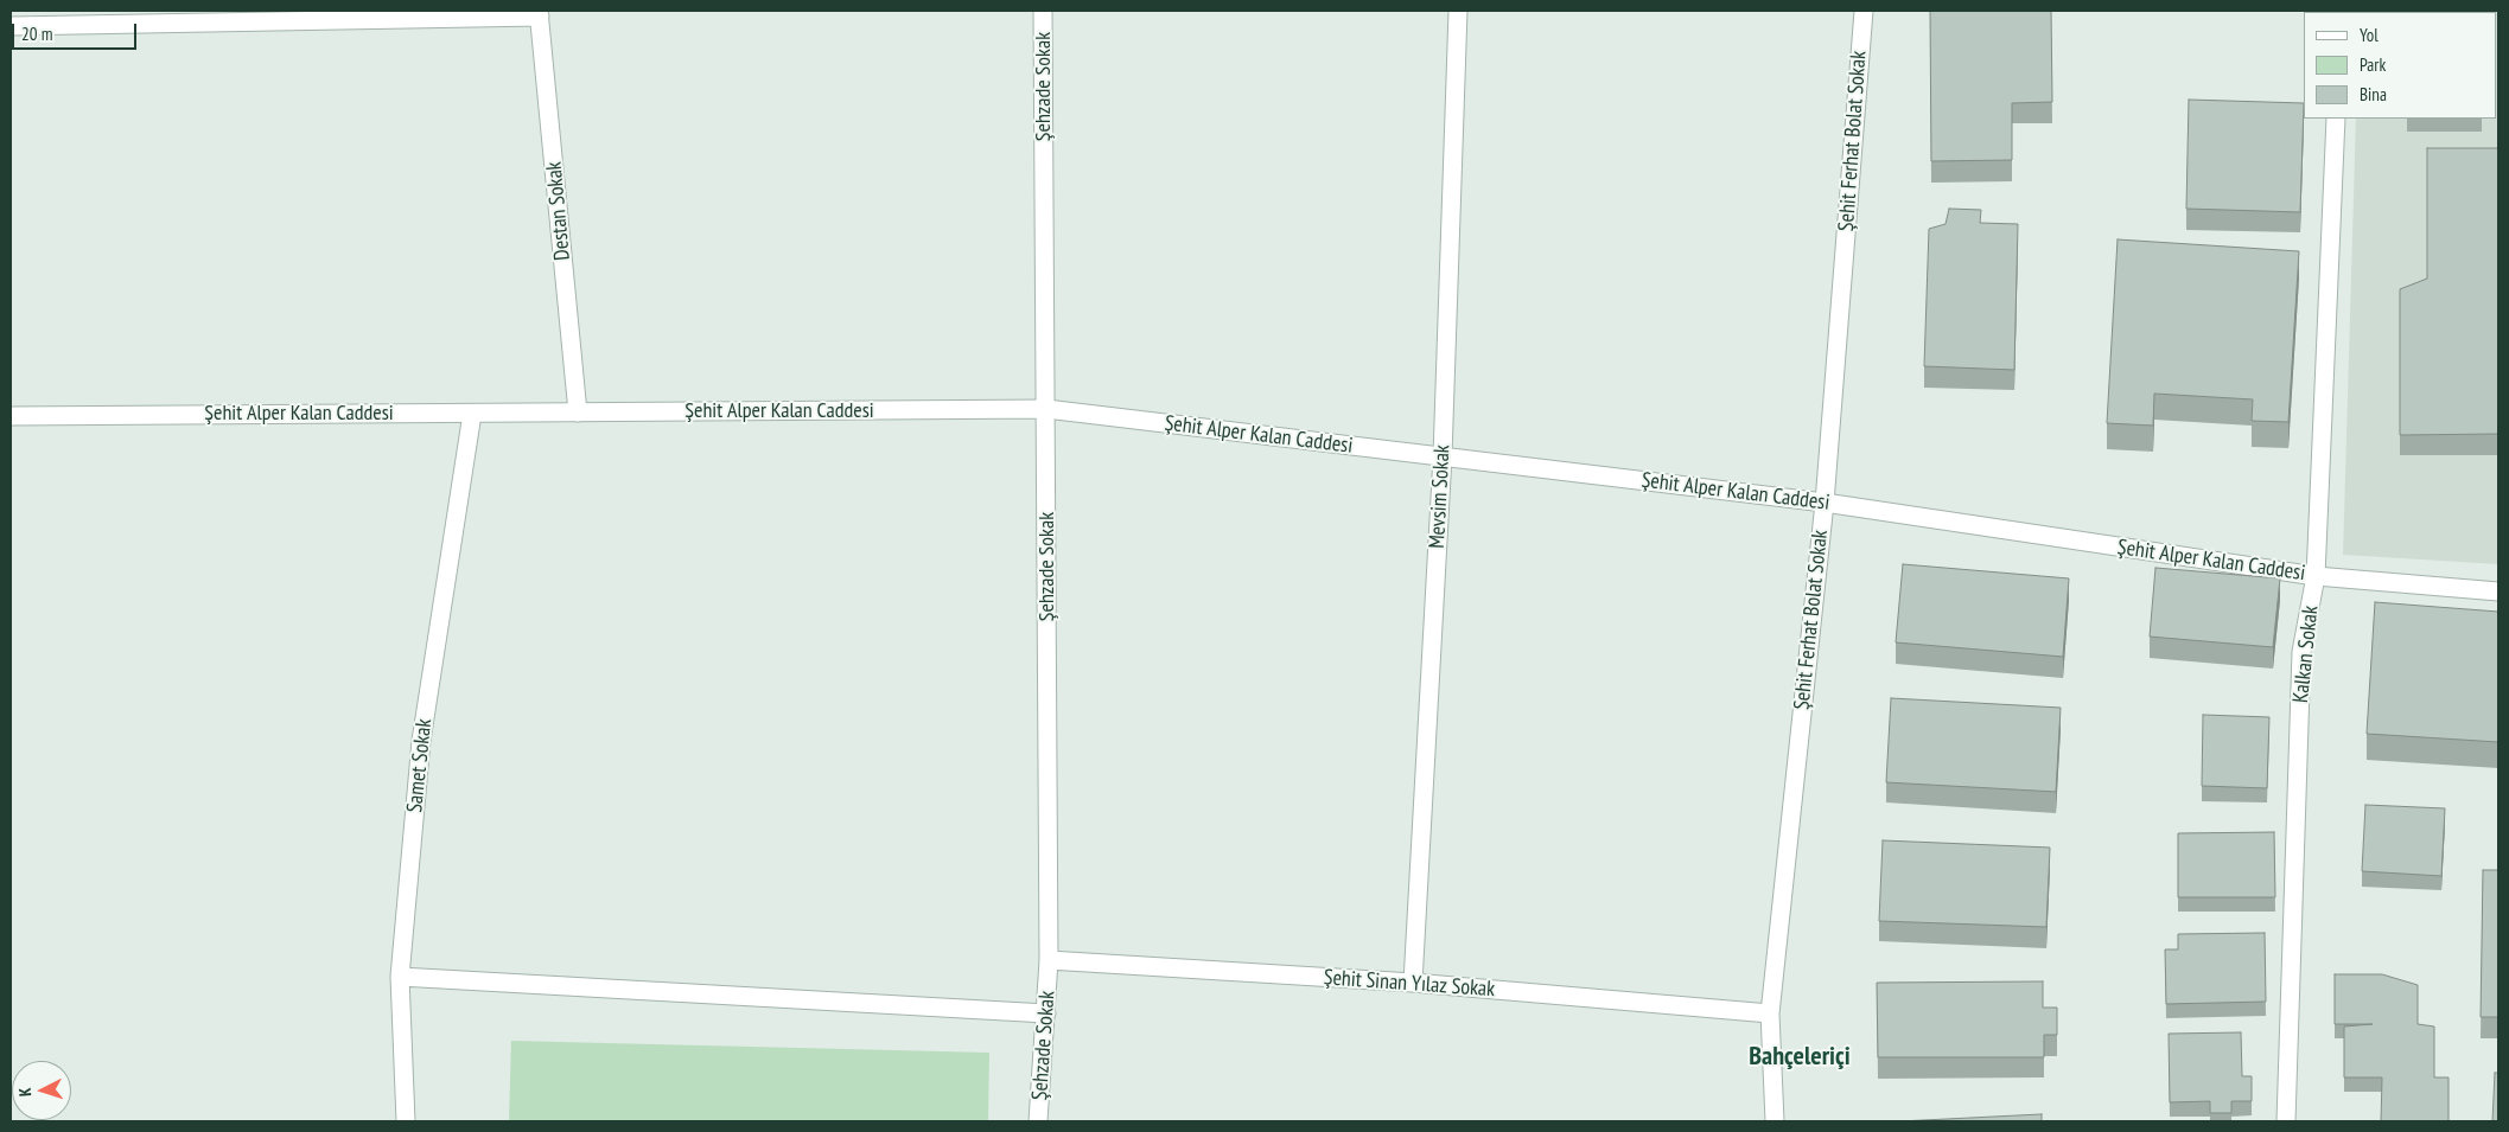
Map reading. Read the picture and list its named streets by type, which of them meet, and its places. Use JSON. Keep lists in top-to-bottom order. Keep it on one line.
{"streets":{"street":["Şehzade Sokak","Şehit Ferhat Bolat Sokak","Destan Sokak","Şehit Alper Kalan Caddesi","Mevsim Sokak","Kalkan Sokak","Samet Sokak","Şehit Sinan Yılaz Sokak"]},"crossings":[["Şehzade Sokak","Şehit Alper Kalan Caddesi"],["Şehzade Sokak","Şehit Sinan Yılaz Sokak"],["Şehit Ferhat Bolat Sokak","Şehit Alper Kalan Caddesi"],["Şehit Ferhat Bolat Sokak","Şehit Sinan Yılaz Sokak"],["Destan Sokak","Şehit Alper Kalan Caddesi"],["Şehit Alper Kalan Caddesi","Mevsim Sokak"],["Şehit Alper Kalan Caddesi","Kalkan Sokak"],["Şehit Alper Kalan Caddesi","Samet Sokak"],["Mevsim Sokak","Şehit Sinan Yılaz Sokak"]],"districts":["Bahçeleriçi"],"legend":["Yol","Park","Bina"],"scale_bar":"20 m","north":"left"}
